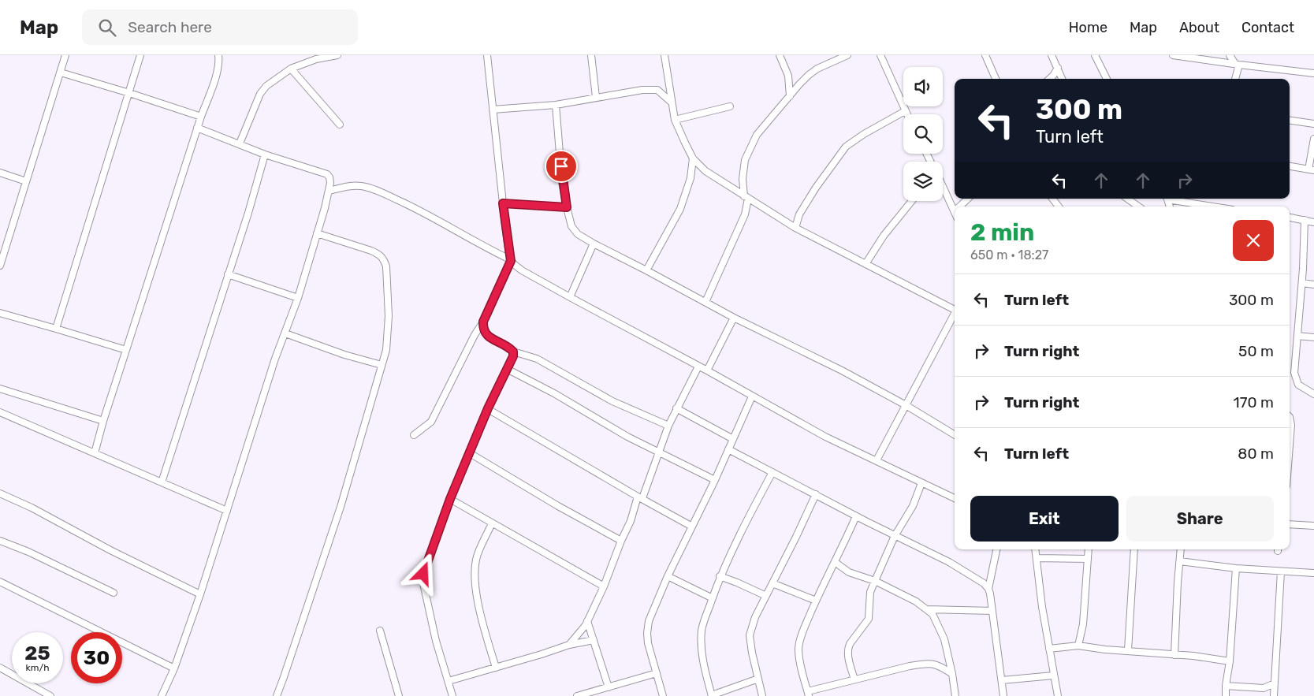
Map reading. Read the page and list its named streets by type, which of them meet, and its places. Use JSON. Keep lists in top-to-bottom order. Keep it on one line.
{"page":{"header":"Map","search":"Search here","nav":["Home","Map","About","Contact"],"turn":["300 m","Turn left"],"heading":["2 min","650 m · 18:27"],"list":[{"name":"Turn left","value":"300 m"},{"name":"Turn right","value":"50 m"},{"name":"Turn right","value":"170 m"},{"name":"Turn left","value":"80 m"}],"buttons":["Exit","Share"],"speed":"25 km/h","limit":"30"}}
